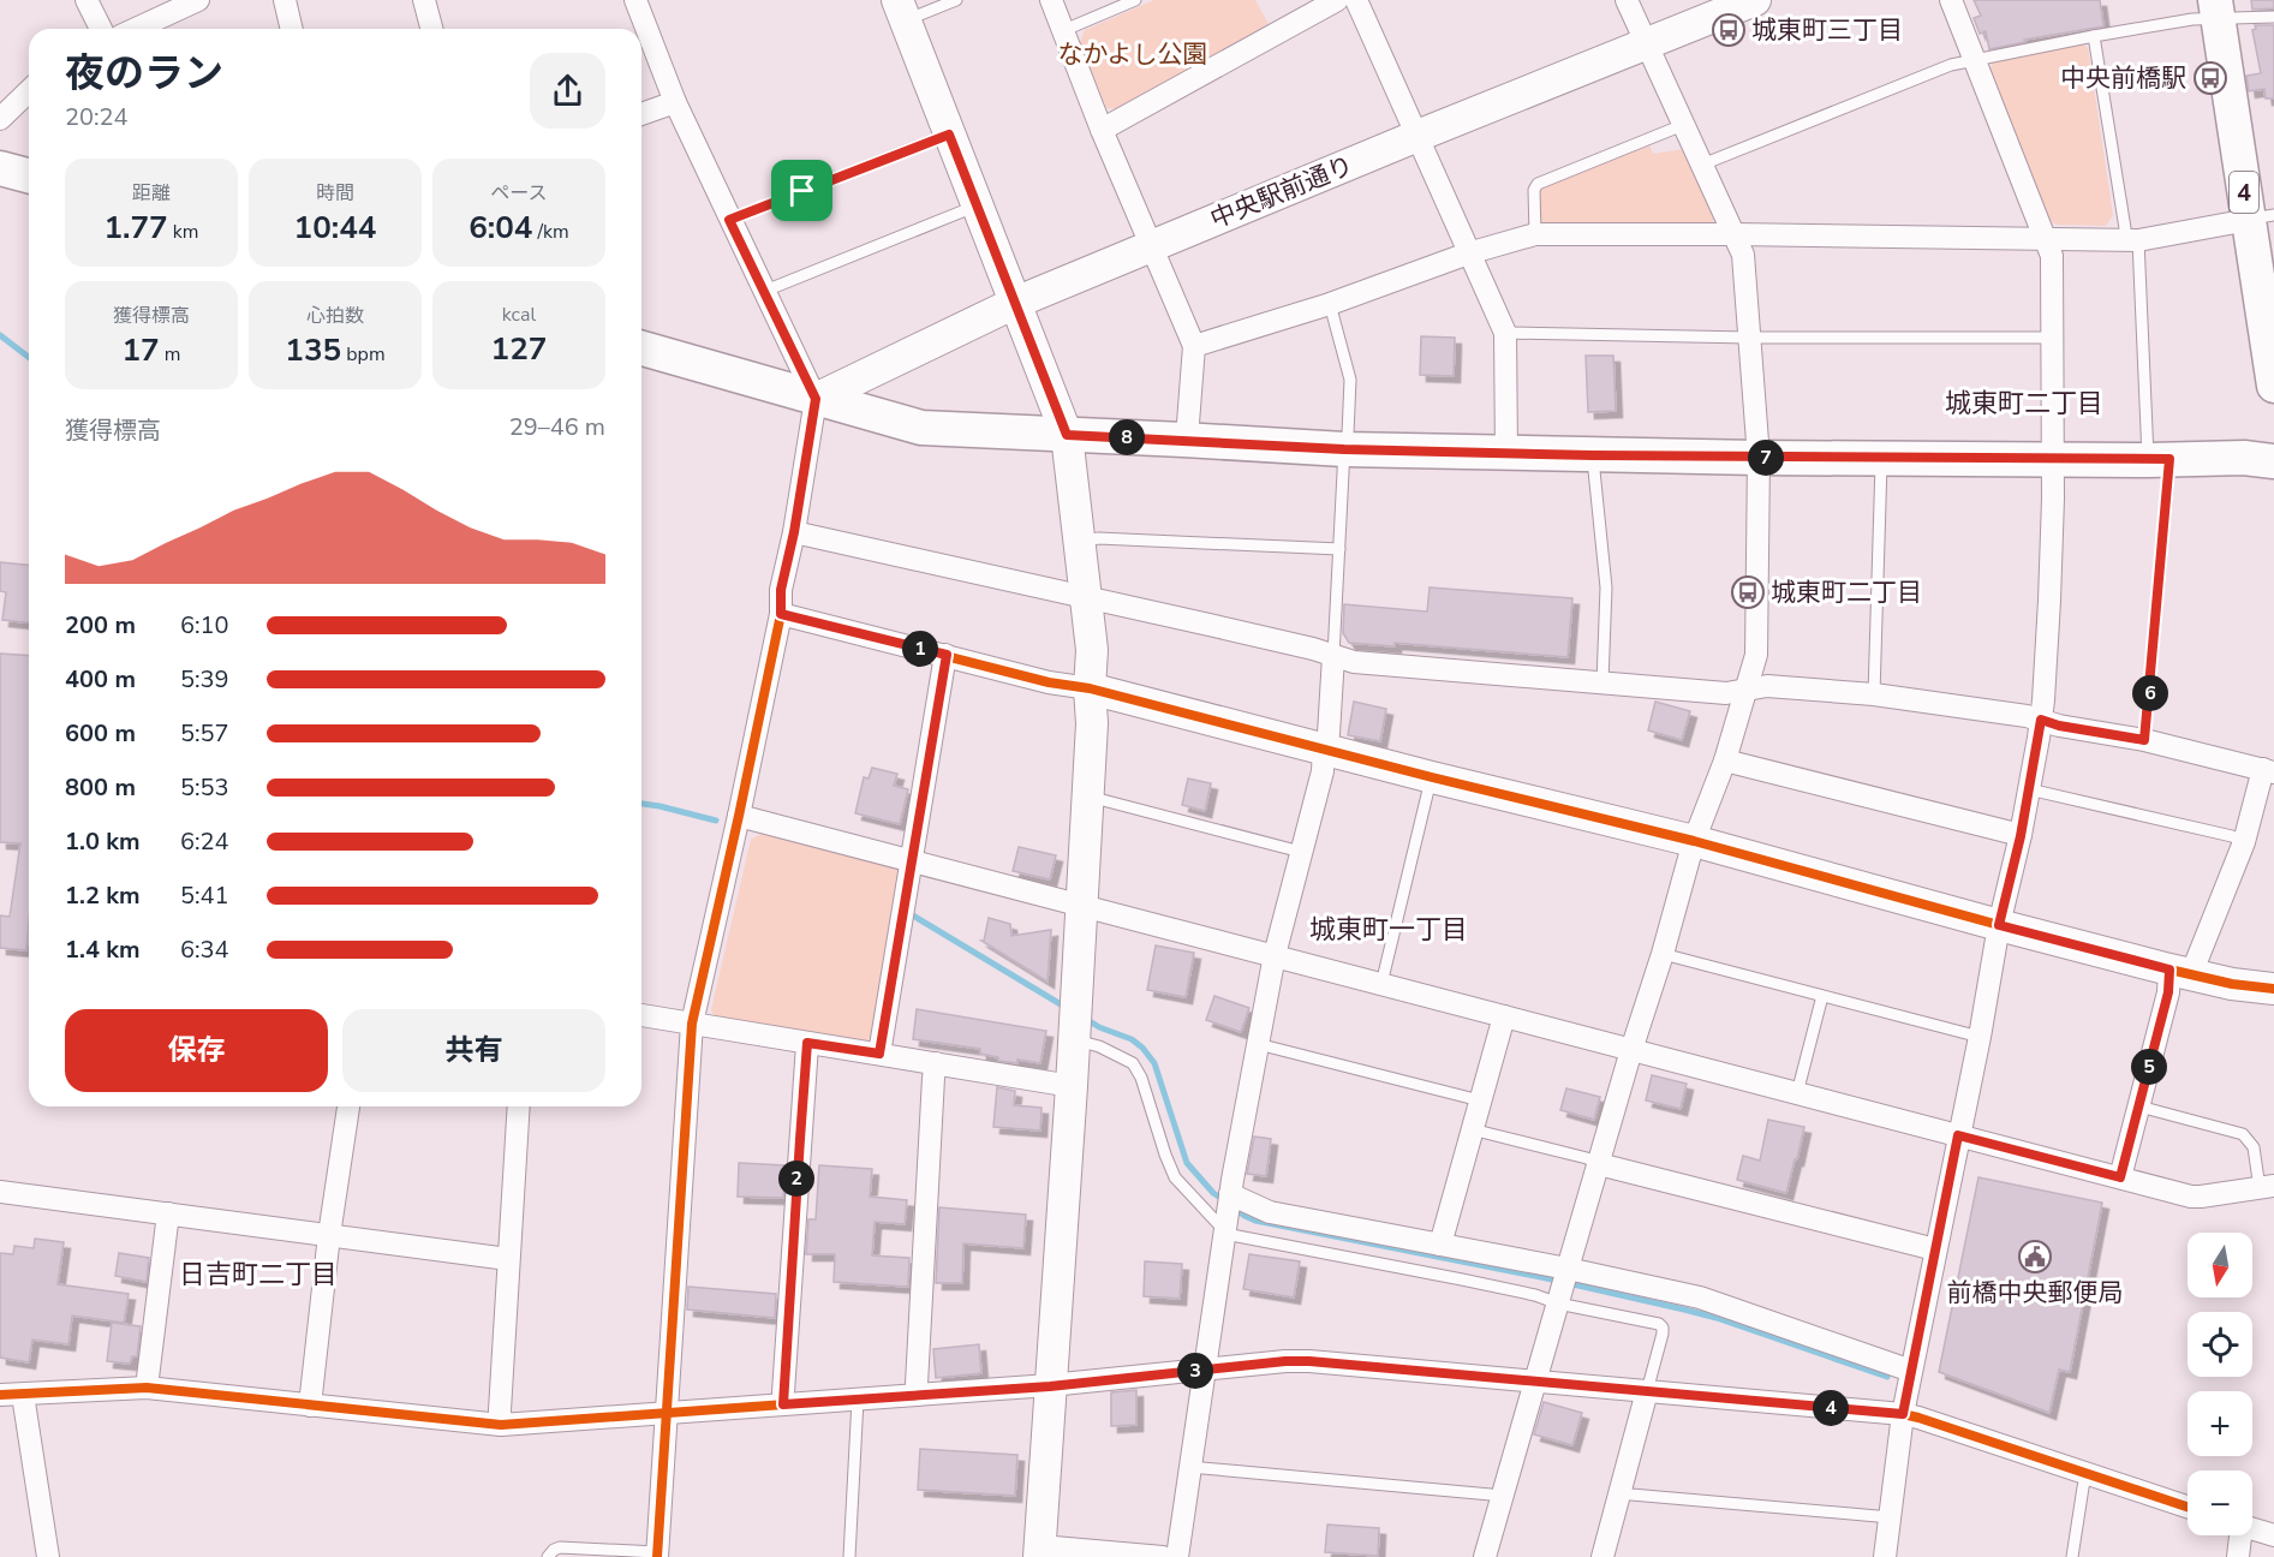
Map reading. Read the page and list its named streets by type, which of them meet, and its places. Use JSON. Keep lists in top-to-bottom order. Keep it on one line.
{"streets":{"main road":["4"],"street":["中央駅前通り"]},"districts":["城東町二丁目","城東町一丁目","日吉町二丁目"],"parks":["なかよし公園"],"places":{"bus stop":["城東町三丁目","中央前橋駅","城東町二丁目"],"public building":["前橋中央郵便局"]},"north":"bottom","page":{"heading":["夜のラン","20:24"],"stats":[["距離","1.77 km"],["時間","10:44"],["ペース","6:04 /km"],["獲得標高","17 m"],["心拍数","135 bpm"],["kcal","127"]],"chart":["獲得標高","29–46 m"],"pins":["8","7","1","6","5","2","3","4"],"list":[{"name":"200 m","note":"6:10"},{"name":"400 m","note":"5:39"},{"name":"600 m","note":"5:57"},{"name":"800 m","note":"5:53"},{"name":"1.0 km","note":"6:24"},{"name":"1.2 km","note":"5:41"},{"name":"1.4 km","note":"6:34"}],"buttons":["保存","共有"],"map_buttons":["+","−"]}}
